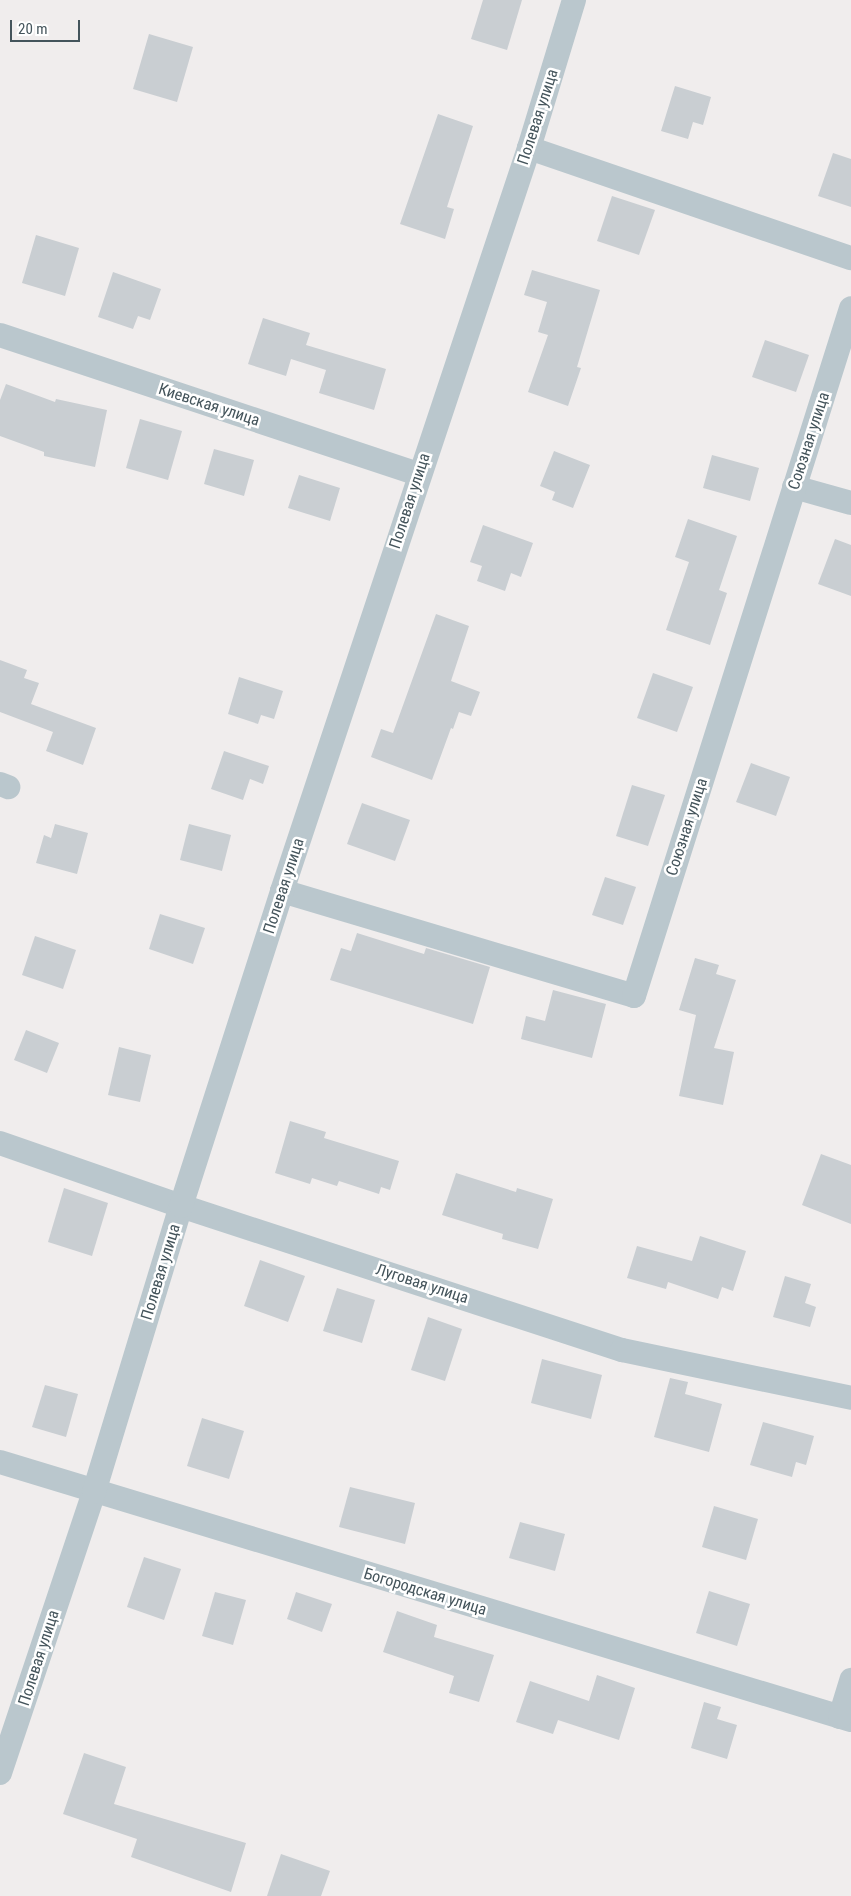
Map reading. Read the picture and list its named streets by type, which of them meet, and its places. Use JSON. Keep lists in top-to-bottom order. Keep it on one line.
{"streets":{"street":["Полевая улица","Киевская улица","Союзная улица","Луговая улица","Богородская улица"]},"crossings":[["Полевая улица","Киевская улица"],["Полевая улица","Союзная улица"],["Полевая улица","Луговая улица"],["Полевая улица","Богородская улица"]],"scale_bar":"20 m"}
